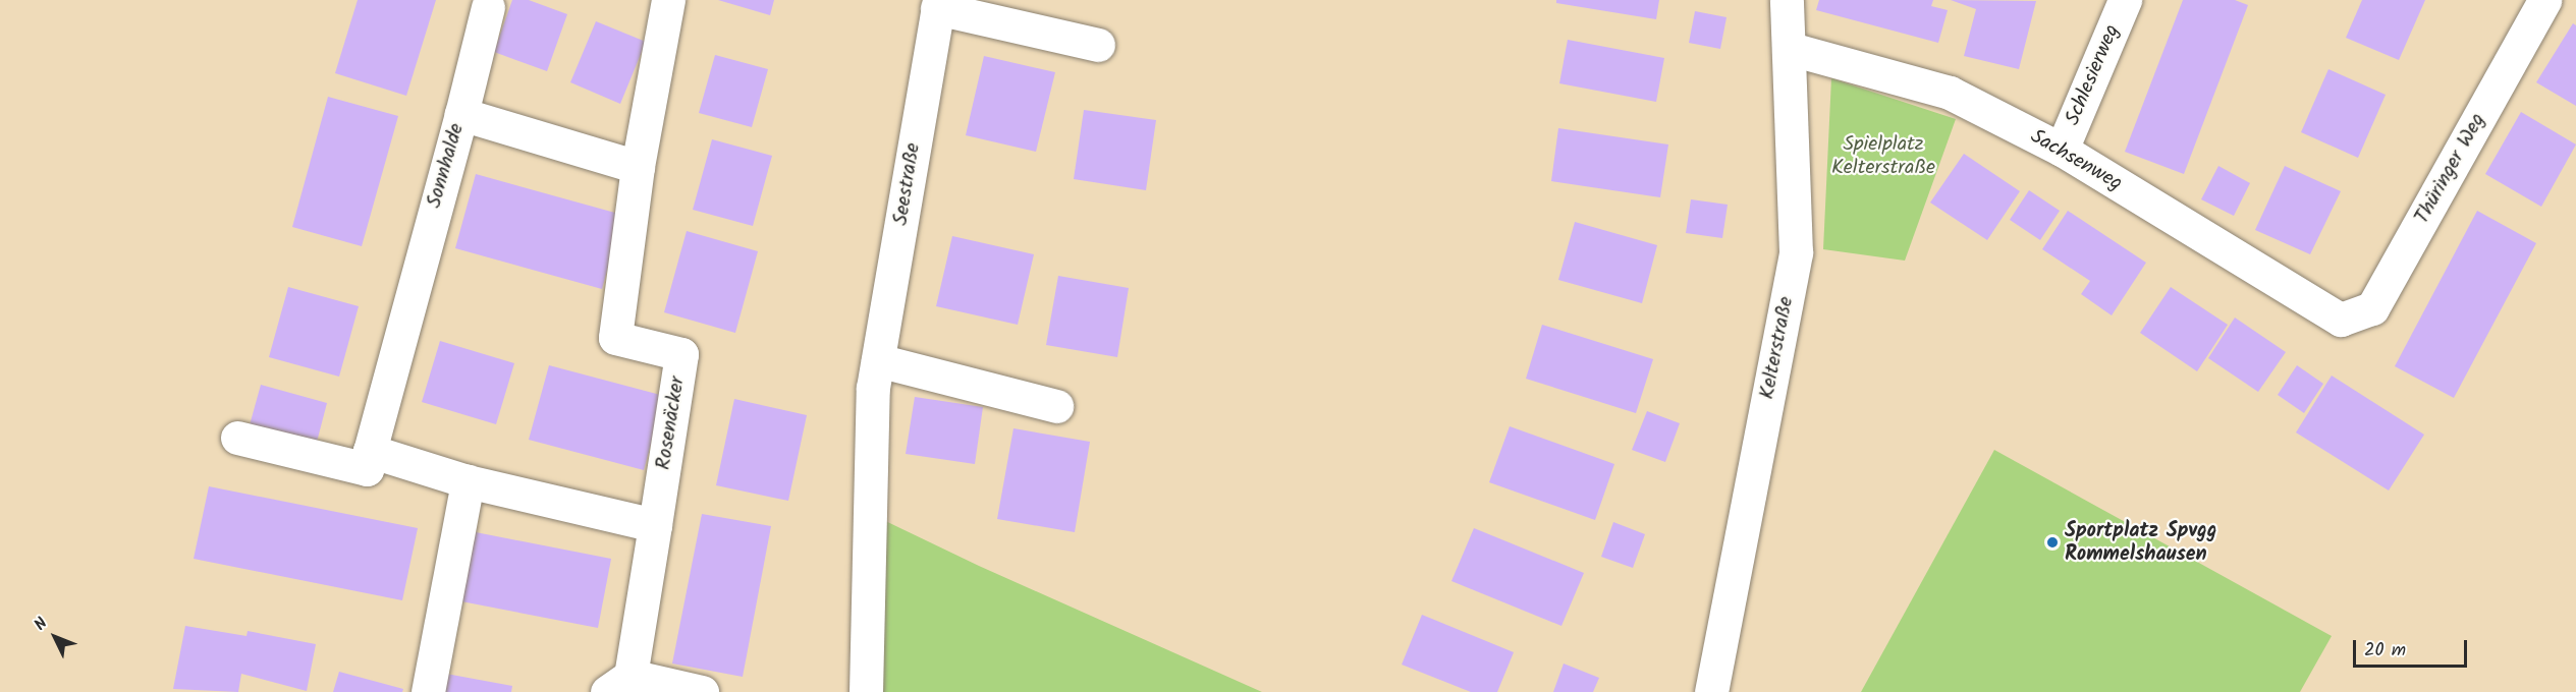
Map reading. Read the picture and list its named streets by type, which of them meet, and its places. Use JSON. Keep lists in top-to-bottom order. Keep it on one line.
{"streets":{"street":["Schlesierweg","Sachsenweg","Sonnhalde","Thüringer Weg","Seestraße","Kelterstraße","Rosenäcker"]},"crossings":[["Schlesierweg","Sachsenweg"],["Sachsenweg","Thüringer Weg"],["Sachsenweg","Kelterstraße"],["Sonnhalde","Rosenäcker"]],"parks":["Spielplatz Kelterstraße"],"places":["Sportplatz Spvgg Rommelshausen"],"scale_bar":"20 m","north":"top left"}
